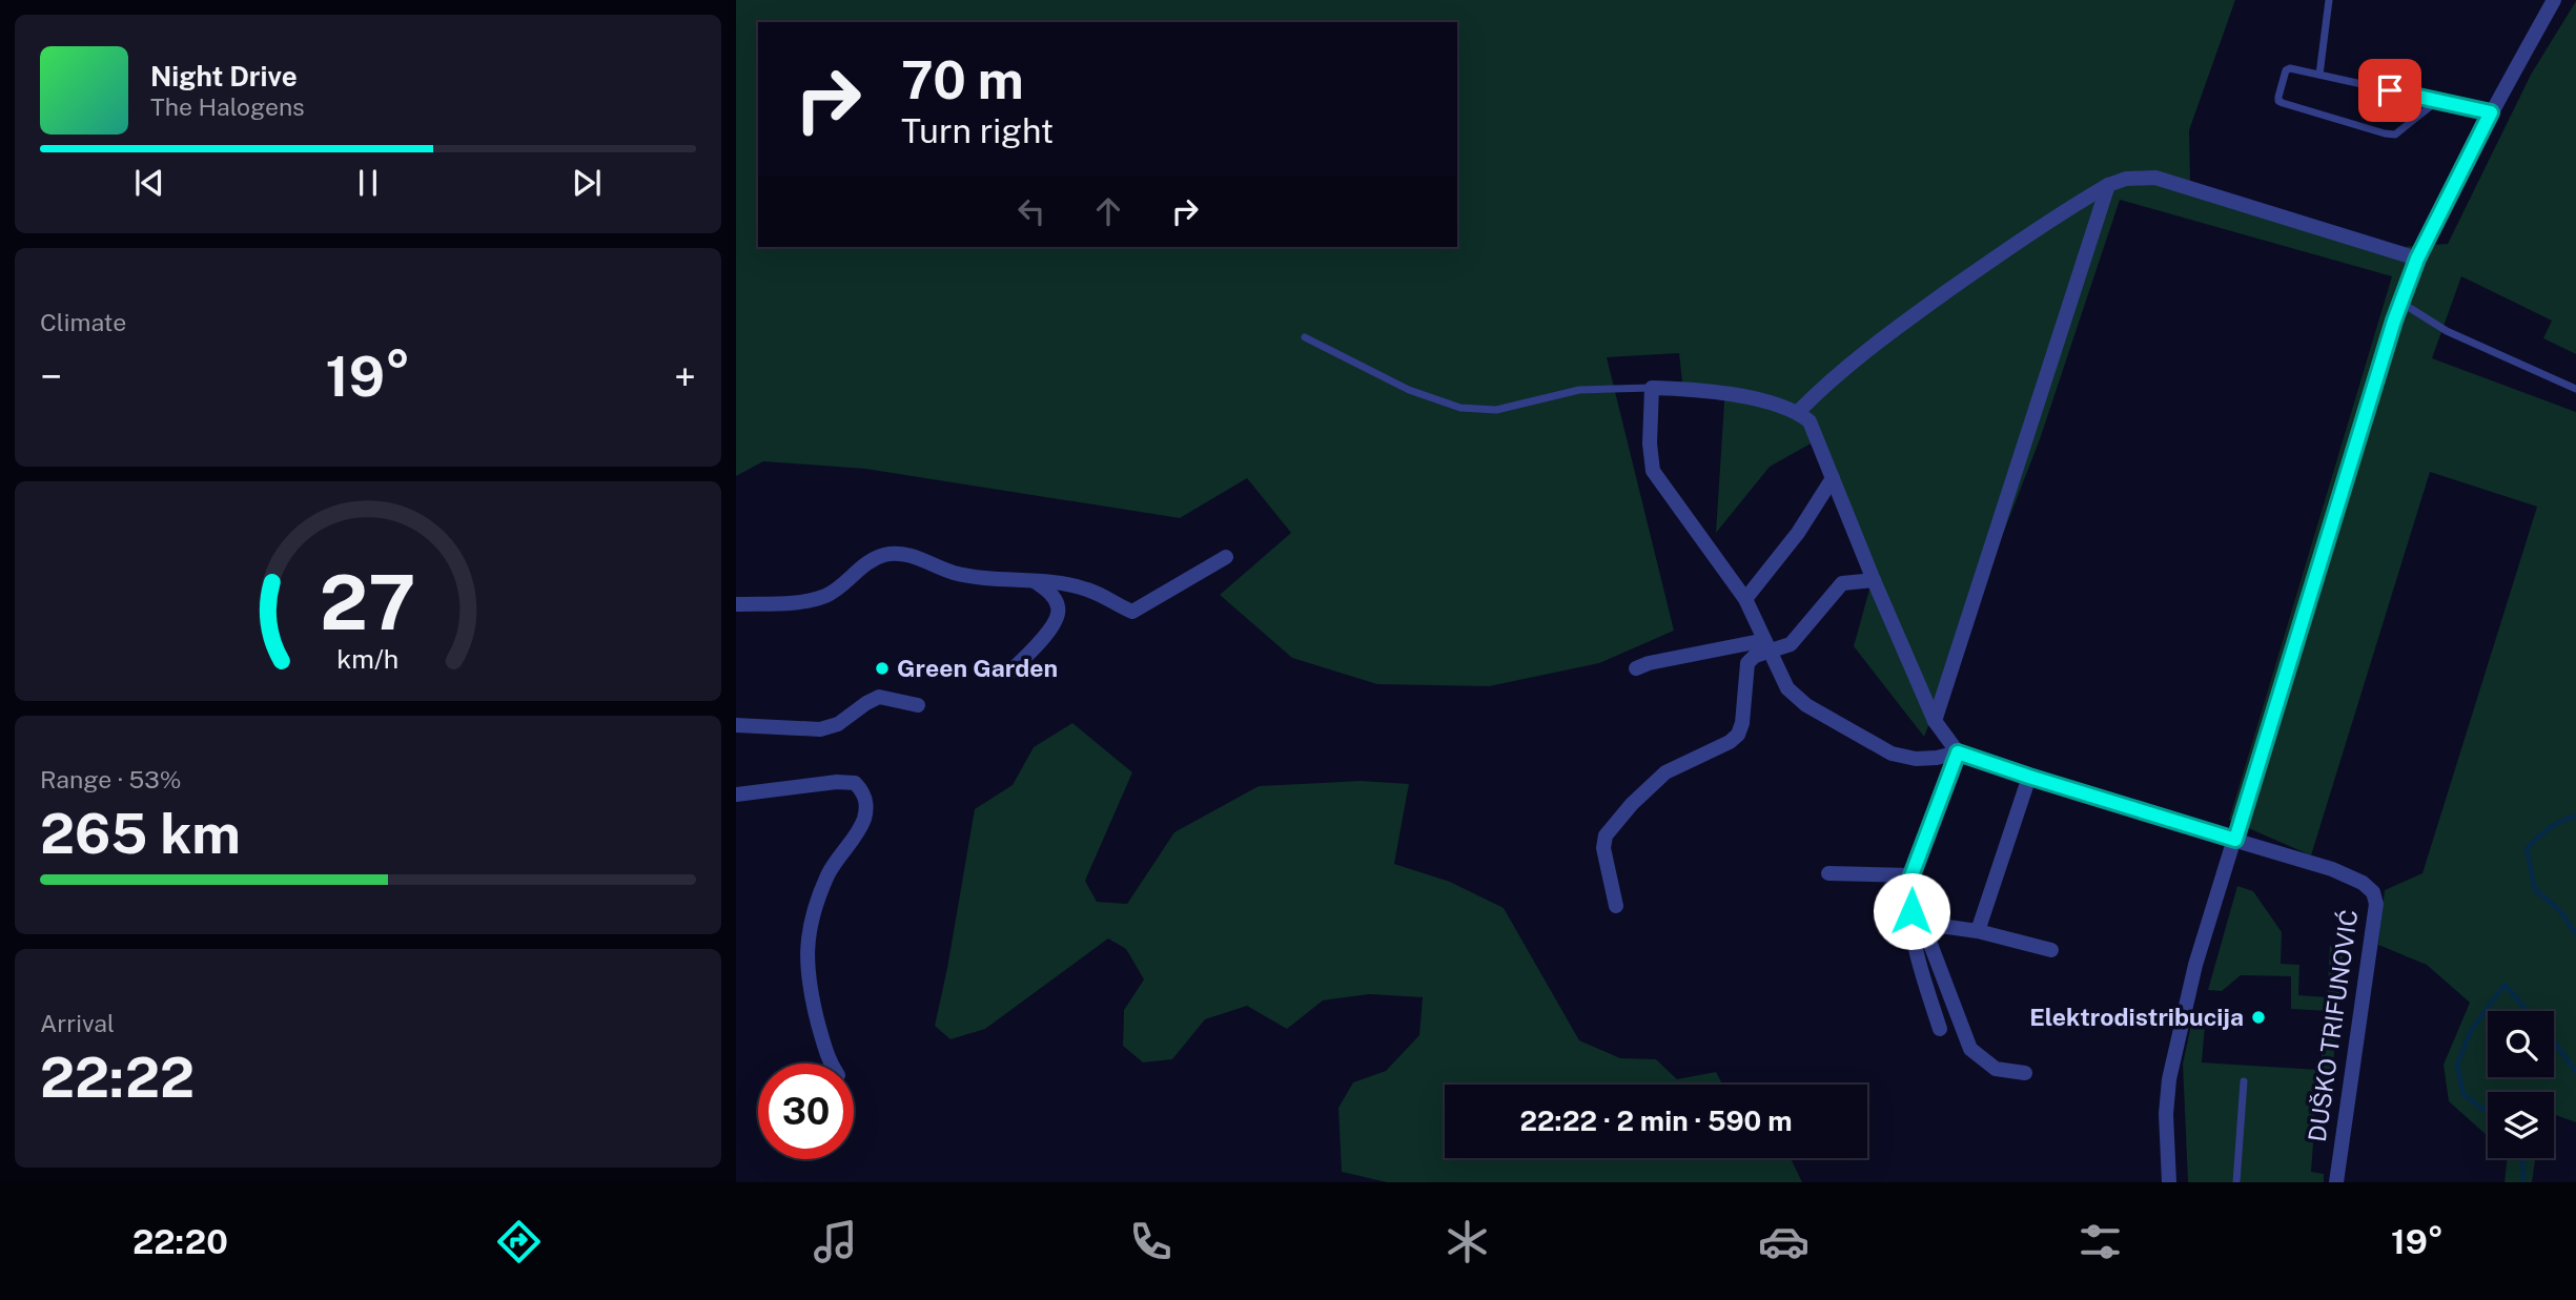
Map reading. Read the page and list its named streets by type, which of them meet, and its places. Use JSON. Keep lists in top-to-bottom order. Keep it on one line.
{"streets":{"street":["DUŠKO TRIFUNOVIĆ"]},"places":["Green Garden","Elektrodistribucija"],"page":{"turn":["70 m","Turn right"],"song":["Night Drive","The Halogens"],"tile":["Climate",["Range · 53%","265 km"],["Arrival","22:22"]],"heat":["−","19°","+"],"limit":"30","trip":"22:22 · 2 min · 590 m","tabs":["22:20","19°"],"gauge":["27","km/h"]}}
